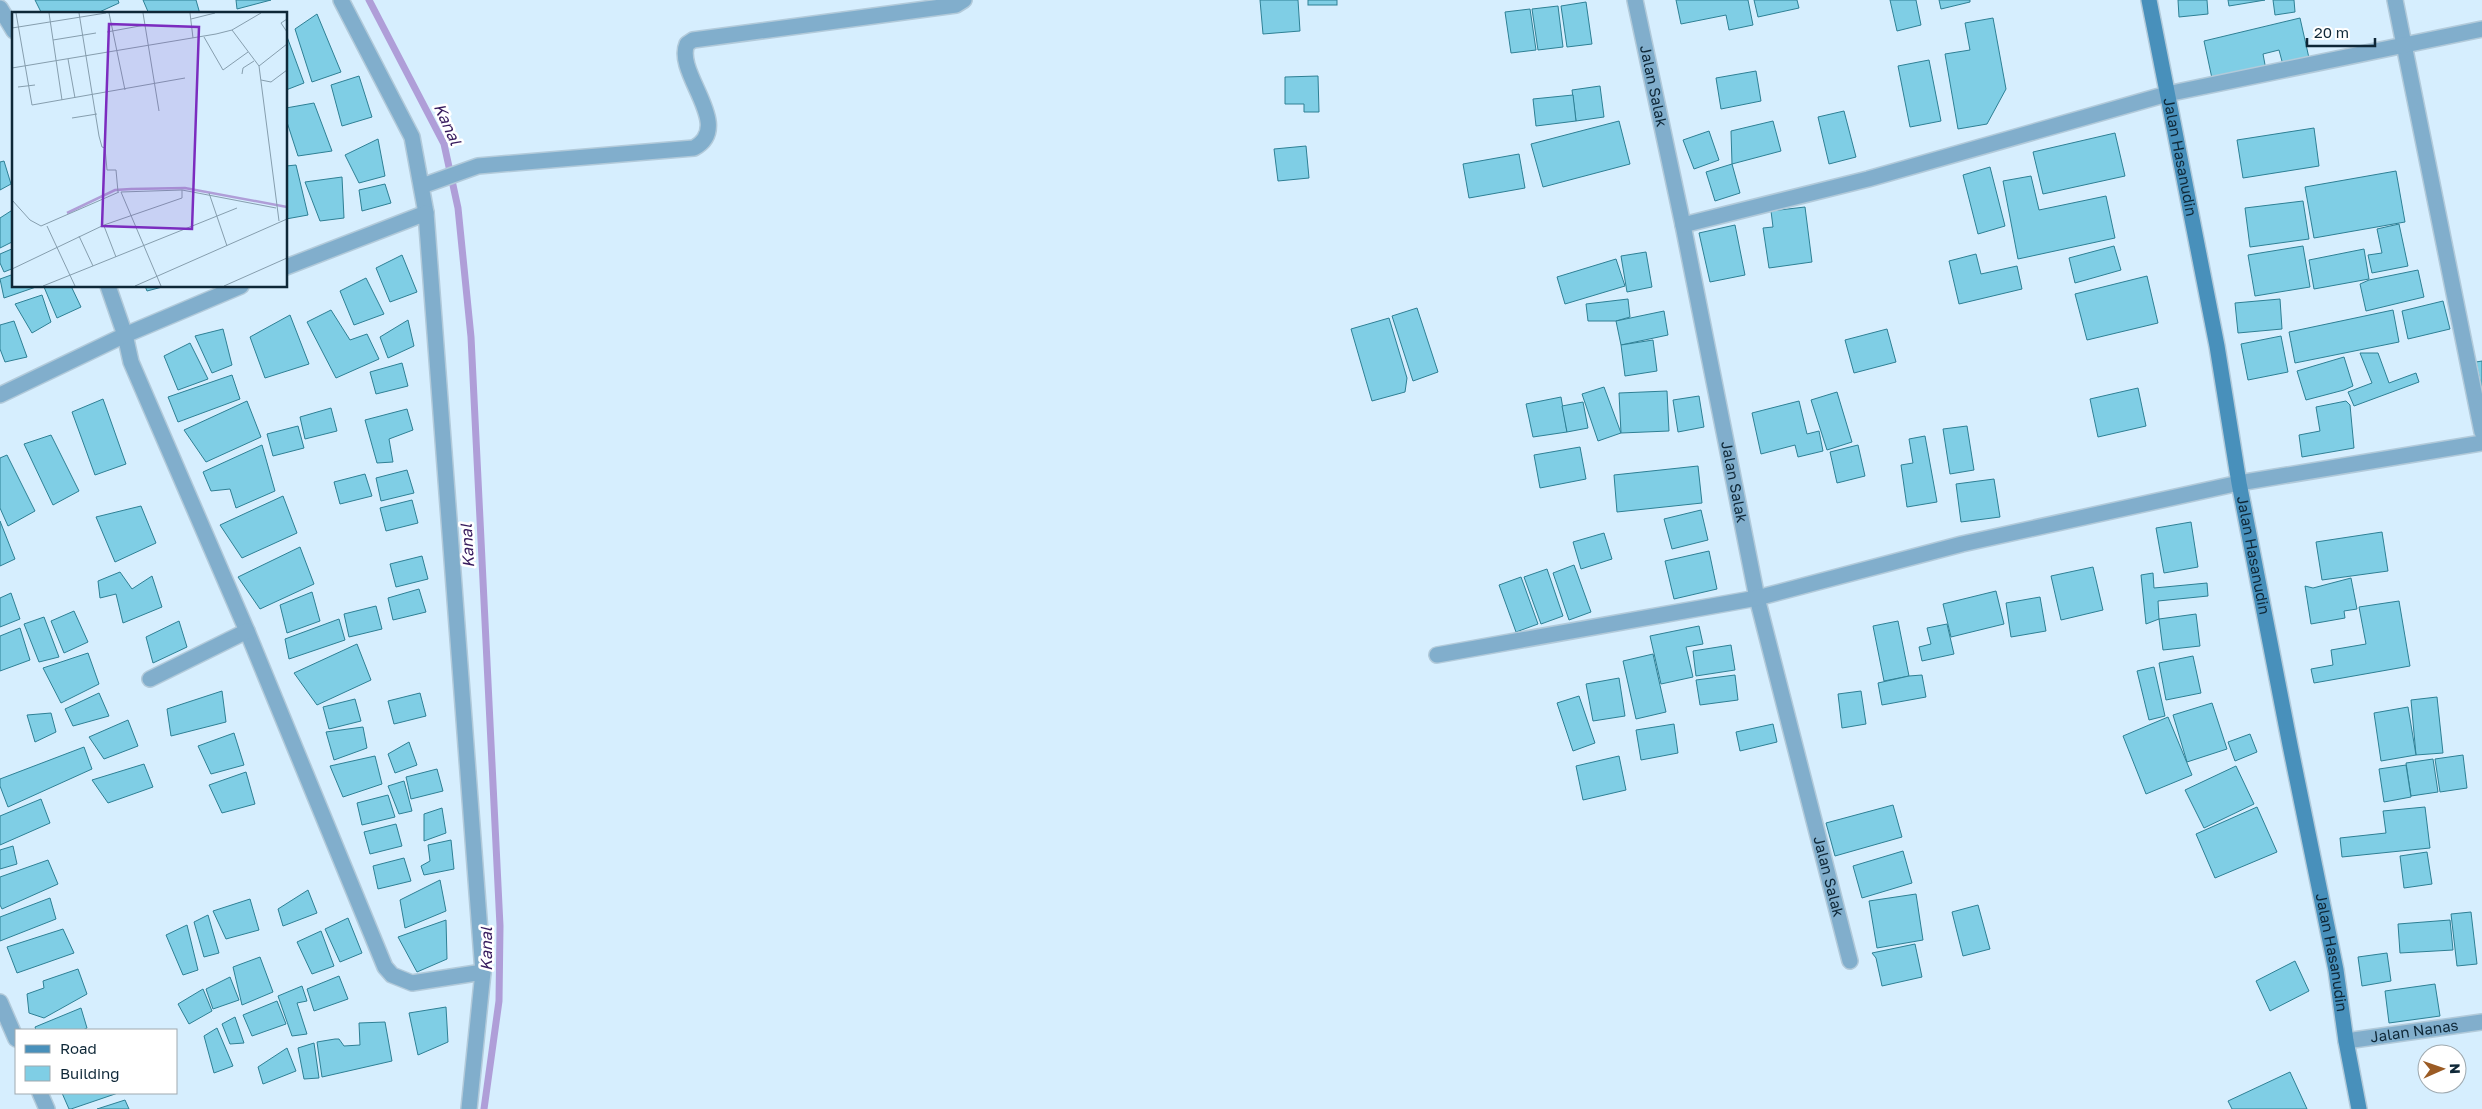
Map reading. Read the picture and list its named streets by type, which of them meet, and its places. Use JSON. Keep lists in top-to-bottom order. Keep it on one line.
{"streets":{"main road":["Jalan Hasanudin"],"street":["Jalan Salak","Jalan Nanas"]},"crossings":[["Jalan Hasanudin","Jalan Nanas"]],"water":["Kanal"],"legend":["Road","Building"],"scale_bar":"20 m","north":"right"}
